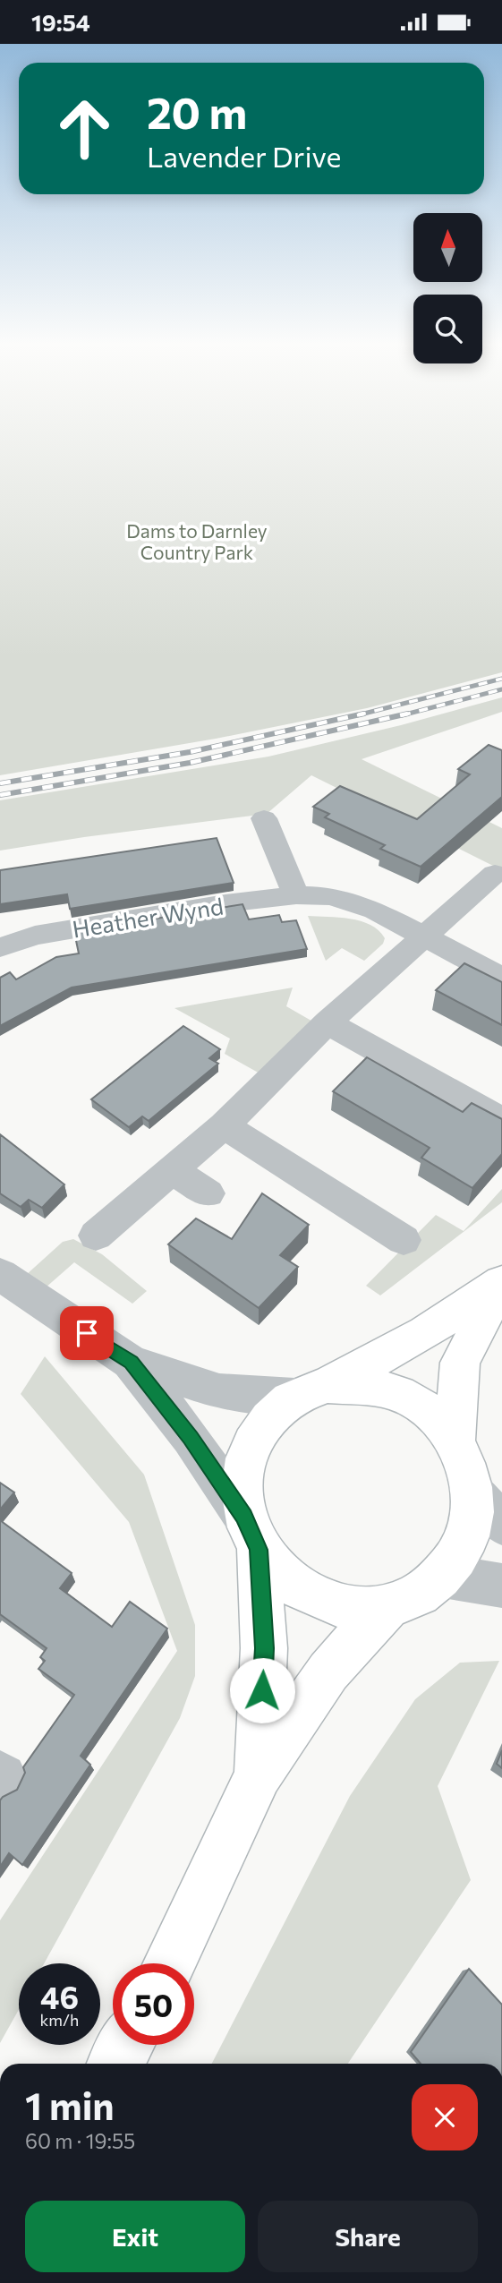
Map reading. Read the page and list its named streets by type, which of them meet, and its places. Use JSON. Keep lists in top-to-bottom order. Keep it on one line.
{"streets":{"street":["Heather Wynd"]},"parks":["Dams to Darnley Country Park"],"north":"top","page":{"status":"19:54","turn":["20 m","Lavender Drive"],"speed":"46 km/h","limit":"50","heading":["1 min","60 m · 19:55"],"buttons":["Exit","Share"]}}
